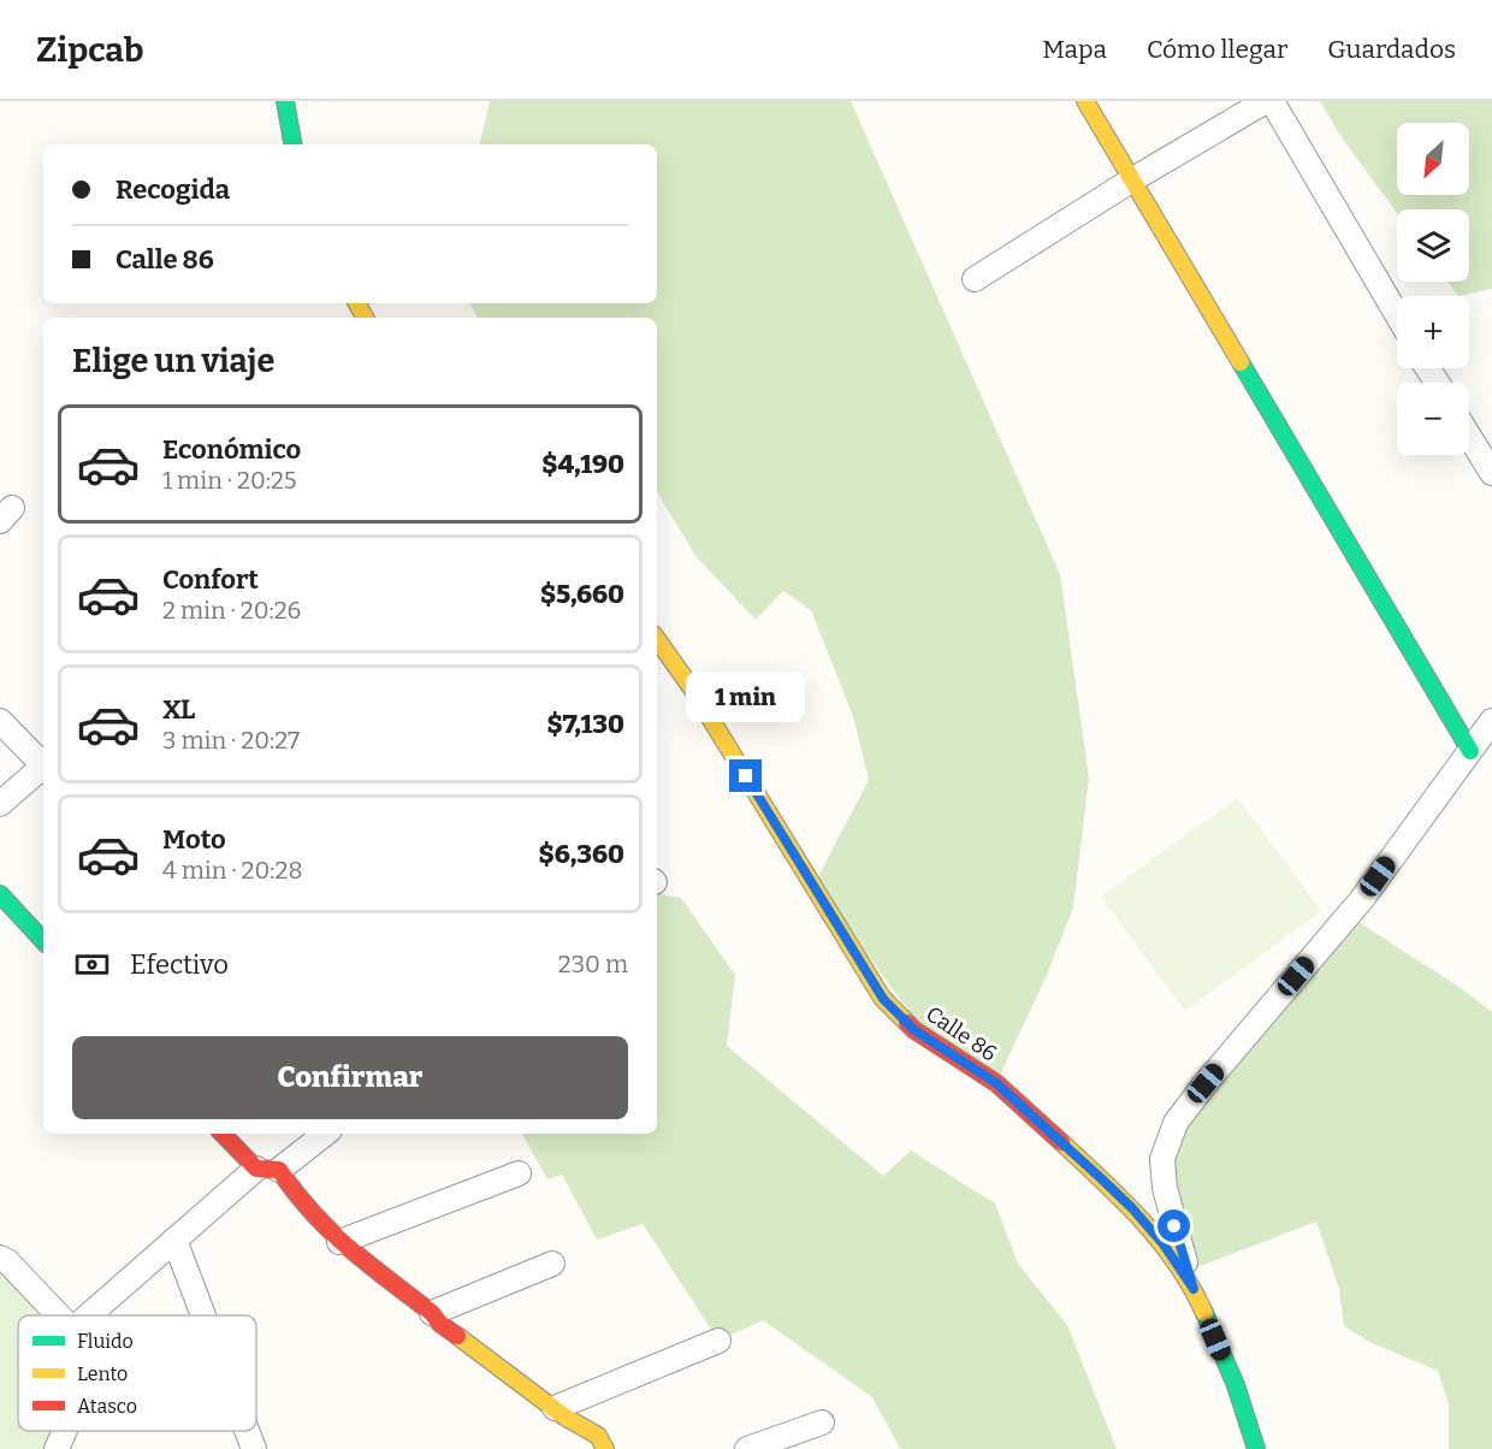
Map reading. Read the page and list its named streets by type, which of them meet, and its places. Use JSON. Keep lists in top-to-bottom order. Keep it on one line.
{"streets":{"street":["Calle 86"]},"legend":["Fluido","Lento","Atasco"],"north":"bottom left","page":{"header":"Zipcab","nav":["Mapa","Cómo llegar","Guardados"],"map_buttons":["+","−"],"banner":["Recogida","Calle 86"],"heading":"Elige un viaje","list":[{"name":"Económico","note":"1 min · 20:25","value":"$4,190"},{"name":"Confort","note":"2 min · 20:26","value":"$5,660"},{"name":"XL","note":"3 min · 20:27","value":"$7,130"},{"name":"Moto","note":"4 min · 20:28","value":"$6,360"}],"bubble":"1 min","pay":["Efectivo","230 m"],"buttons":"Confirmar"}}
